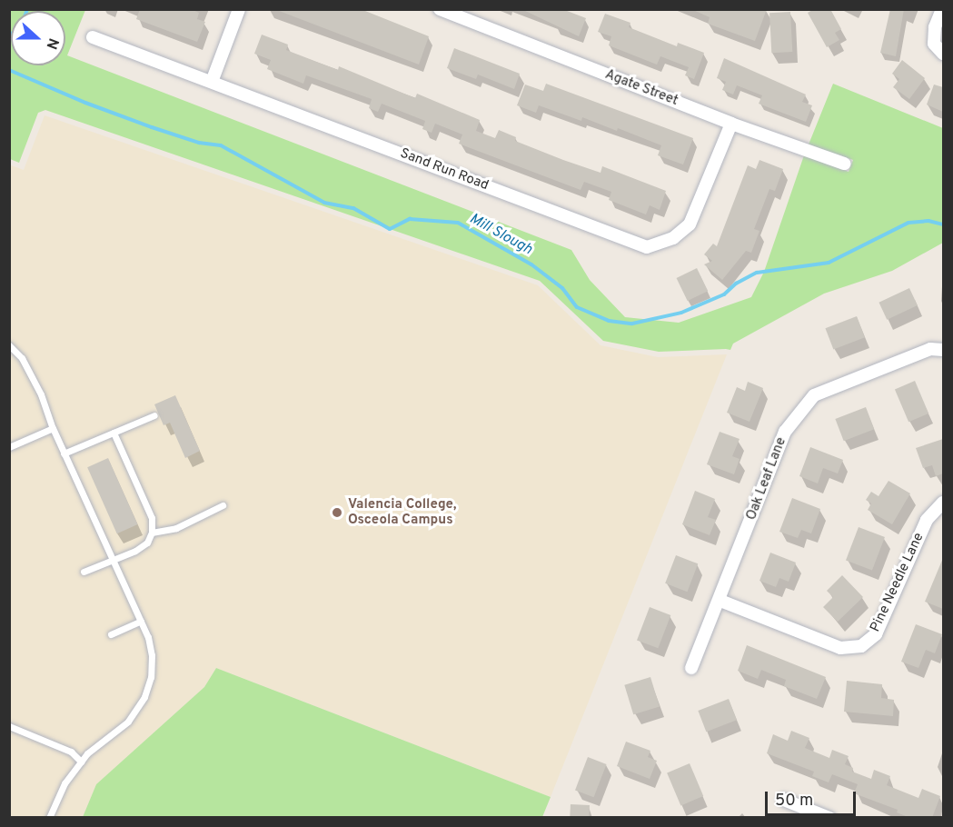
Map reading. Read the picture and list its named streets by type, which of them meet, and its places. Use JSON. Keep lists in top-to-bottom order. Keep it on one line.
{"streets":{"street":["Agate Street","Sand Run Road","Oak Leaf Lane","Pine Needle Lane"]},"crossings":[["Agate Street","Sand Run Road"],["Oak Leaf Lane","Pine Needle Lane"]],"water":["Mill Slough"],"places":["Valencia College, Osceola Campus"],"scale_bar":"50 m","north":"right"}
